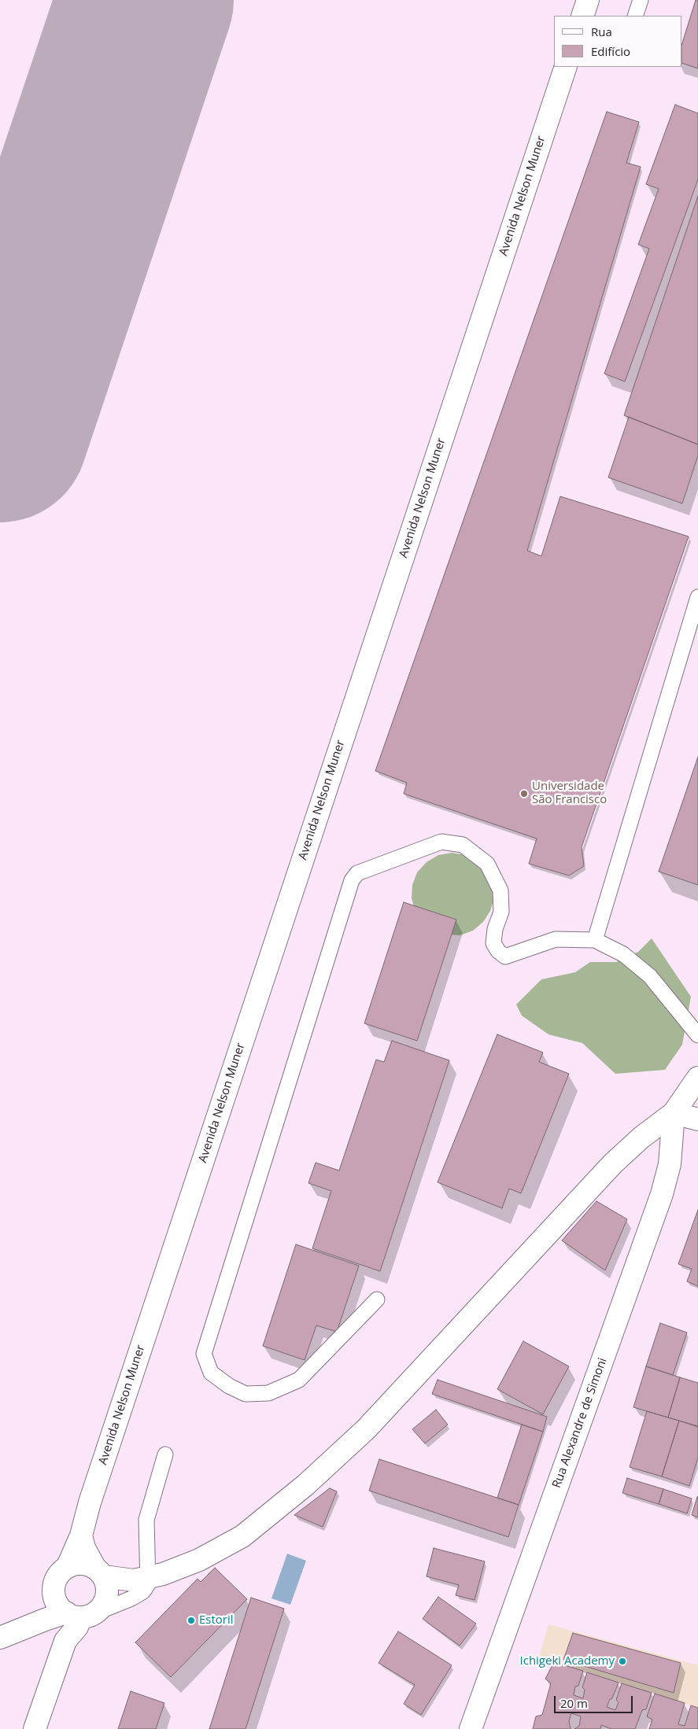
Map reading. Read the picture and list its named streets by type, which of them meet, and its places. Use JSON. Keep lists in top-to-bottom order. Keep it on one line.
{"streets":{"street":["Avenida Nelson Muner","Rua Alexandre de Simoni"]},"places":["Universidade São Francisco","Estoril","Ichigeki Academy"],"legend":["Rua","Edifício"],"scale_bar":"20 m"}
